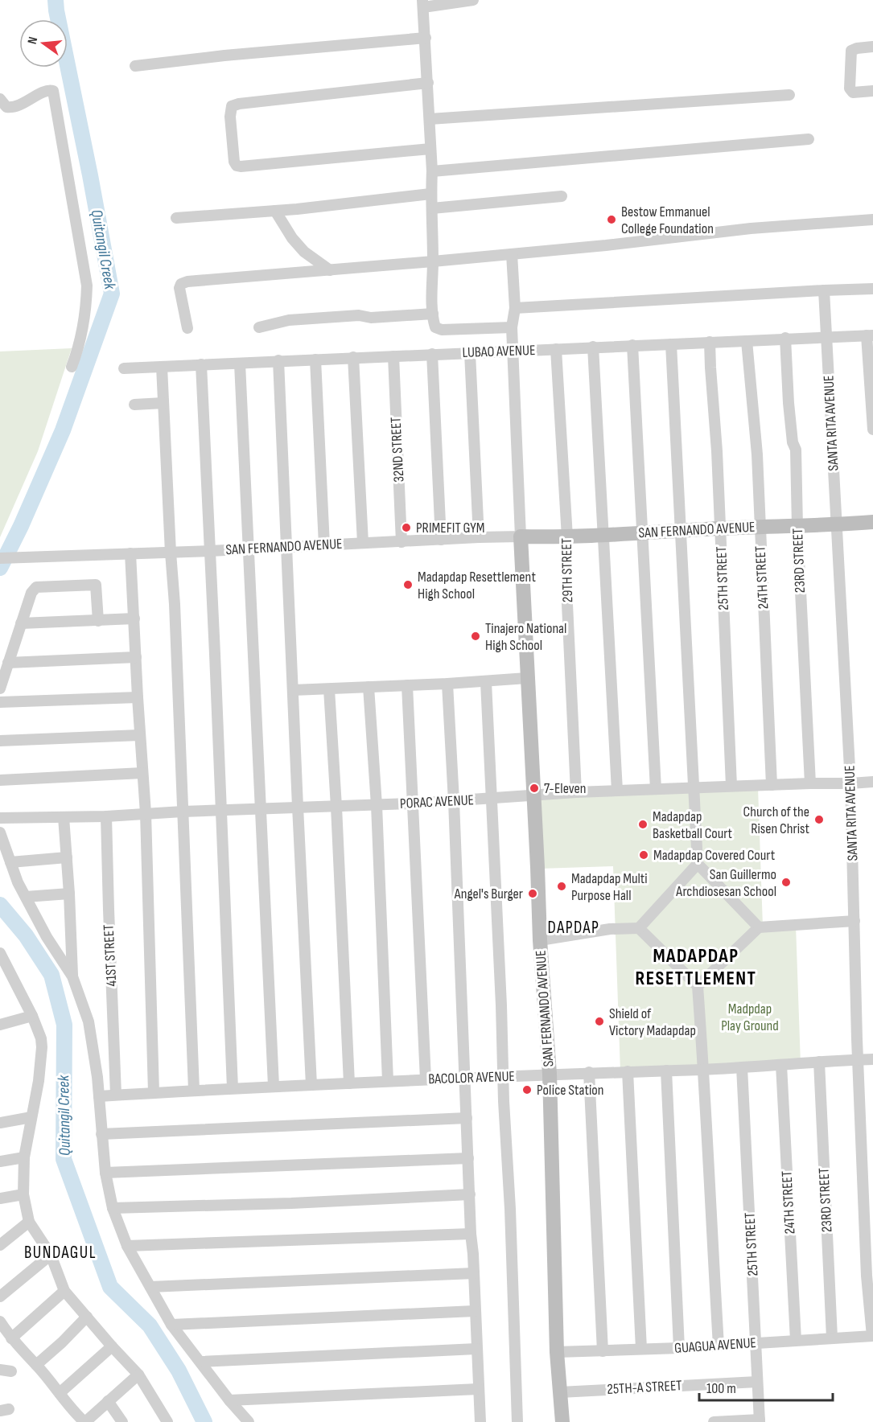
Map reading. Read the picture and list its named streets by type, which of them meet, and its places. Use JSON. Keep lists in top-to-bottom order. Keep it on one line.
{"streets":{"main road":["SAN FERNANDO AVENUE"],"street":["LUBAO AVENUE","SANTA RITA AVENUE","32ND STREET","23RD STREET","29TH STREET","24TH STREET","25TH STREET","PORAC AVENUE","41ST STREET","BACOLOR AVENUE","GUAGUA AVENUE","25TH-A STREET"]},"crossings":[["LUBAO AVENUE","SANTA RITA AVENUE"],["LUBAO AVENUE","32ND STREET"],["LUBAO AVENUE","SAN FERNANDO AVENUE"],["LUBAO AVENUE","23RD STREET"],["LUBAO AVENUE","29TH STREET"],["LUBAO AVENUE","24TH STREET"],["LUBAO AVENUE","25TH STREET"],["SANTA RITA AVENUE","SAN FERNANDO AVENUE"],["SANTA RITA AVENUE","PORAC AVENUE"],["SANTA RITA AVENUE","BACOLOR AVENUE"],["SANTA RITA AVENUE","GUAGUA AVENUE"],["32ND STREET","SAN FERNANDO AVENUE"],["SAN FERNANDO AVENUE","23RD STREET"],["SAN FERNANDO AVENUE","29TH STREET"],["SAN FERNANDO AVENUE","24TH STREET"],["SAN FERNANDO AVENUE","25TH STREET"],["SAN FERNANDO AVENUE","PORAC AVENUE"],["SAN FERNANDO AVENUE","BACOLOR AVENUE"],["SAN FERNANDO AVENUE","GUAGUA AVENUE"],["SAN FERNANDO AVENUE","25TH-A STREET"],["23RD STREET","PORAC AVENUE"],["23RD STREET","BACOLOR AVENUE"],["23RD STREET","GUAGUA AVENUE"],["29TH STREET","PORAC AVENUE"],["24TH STREET","PORAC AVENUE"],["24TH STREET","BACOLOR AVENUE"],["24TH STREET","GUAGUA AVENUE"],["25TH STREET","PORAC AVENUE"],["25TH STREET","BACOLOR AVENUE"],["25TH STREET","GUAGUA AVENUE"],["25TH STREET","25TH-A STREET"],["PORAC AVENUE","41ST STREET"],["41ST STREET","BACOLOR AVENUE"]],"districts":["DAPDAP","MADAPDAP RESETTLEMENT","BUNDAGUL"],"water":["Quitangil Creek"],"parks":["Madpdap Play Ground"],"places":["Bestow Emmanuel College Foundation","PRIMEFIT GYM","Madapdap Resettlement High School","Tinajero National High School","7-Eleven","Church of the Risen Christ","Madapdap Basketball Court","Madapdap Covered Court","San Guillermo Archdiosesan School","Madapdap Multi Purpose Hall","Angel's Burger","Shield of Victory Madapdap","Police Station"],"scale_bar":"100 m","north":"left"}
